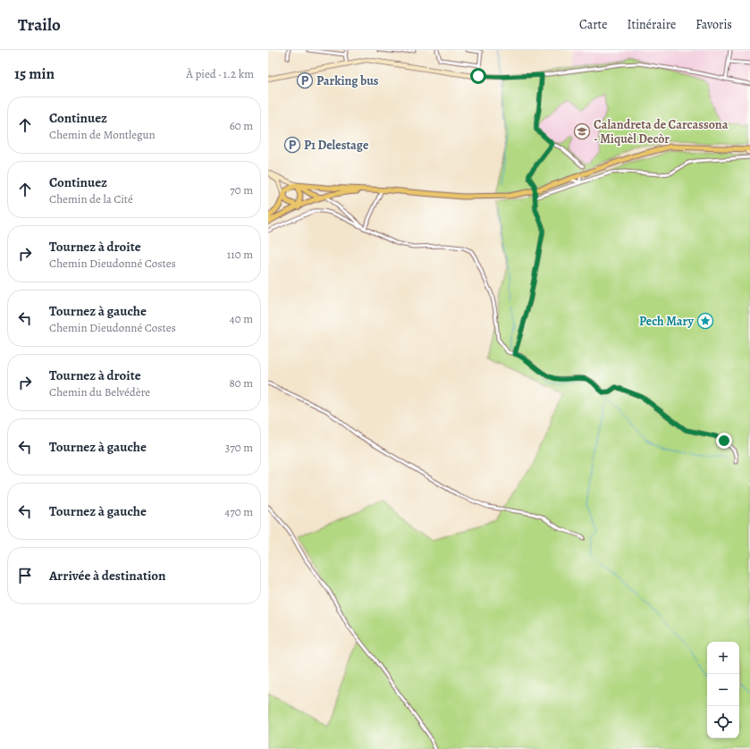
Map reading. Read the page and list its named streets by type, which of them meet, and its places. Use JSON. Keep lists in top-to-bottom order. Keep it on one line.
{"places":{"parking":["Parking bus","P1 Delestage"],"school or university":["Calandreta de Carcassona - Miquèl Decòr"],"place":["Pech Mary"]},"page":{"header":"Trailo","nav":["Carte","Itinéraire","Favoris"],"heading":["15 min","À pied · 1.2 km"],"list":[["Continuez","Chemin de Montlegun","60 m"],["Continuez","Chemin de la Cité","70 m"],["Tournez à droite","Chemin Dieudonné Costes","110 m"],["Tournez à gauche","Chemin Dieudonné Costes","40 m"],["Tournez à droite","Chemin du Belvédère","80 m"],["Tournez à gauche","370 m"],["Tournez à gauche","470 m"],"Arrivée à destination"],"map_buttons":["+","−"]}}
